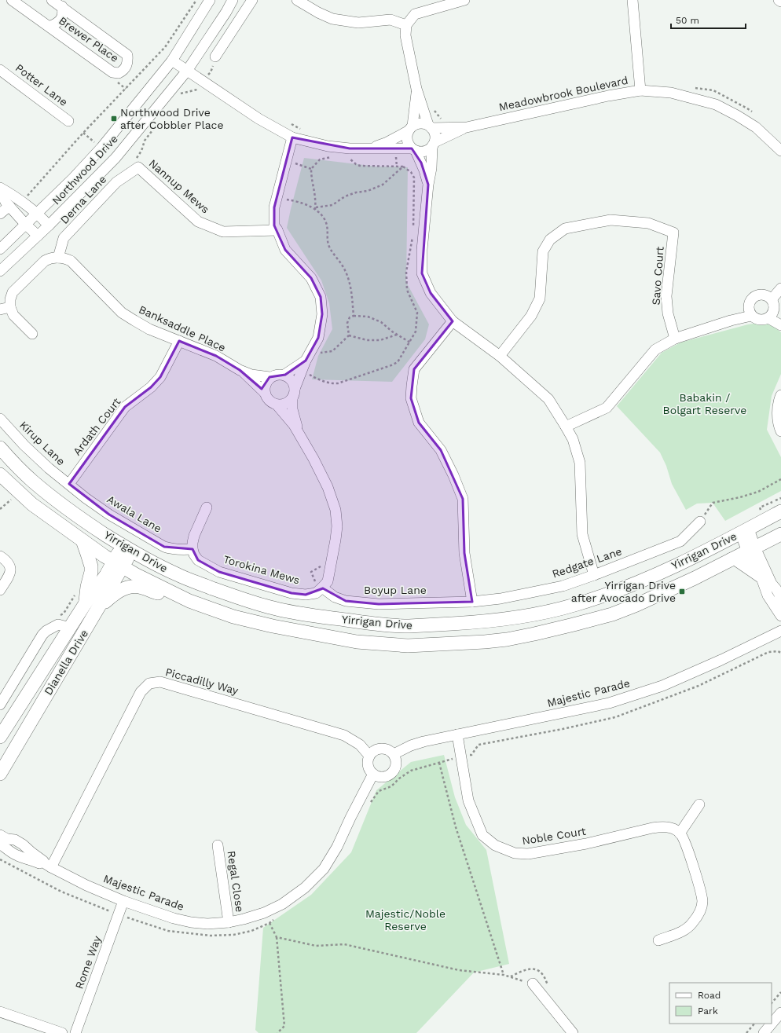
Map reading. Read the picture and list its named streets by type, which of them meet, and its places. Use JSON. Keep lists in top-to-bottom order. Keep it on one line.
{"streets":{"main road":["Yirrigan Drive","Dianella Drive"],"street":["Brewer Place","Potter Lane","Meadowbrook Boulevard","Northwood Drive","Nannup Mews","Derna Lane","Savo Court","Banksaddle Place","Ardath Court","Kirup Lane","Awala Lane","Redgate Lane","Torokina Mews","Boyup Lane","Piccadilly Way","Majestic Parade","Noble Court","Regal Close","Rome Way"]},"crossings":[["Meadowbrook Boulevard","Northwood Drive"],["Nannup Mews","Derna Lane"],["Derna Lane","Banksaddle Place"],["Banksaddle Place","Ardath Court"],["Ardath Court","Kirup Lane"],["Ardath Court","Awala Lane"],["Kirup Lane","Awala Lane"],["Awala Lane","Torokina Mews"],["Yirrigan Drive","Dianella Drive"],["Redgate Lane","Boyup Lane"],["Torokina Mews","Boyup Lane"],["Piccadilly Way","Majestic Parade"],["Majestic Parade","Noble Court"],["Majestic Parade","Regal Close"],["Majestic Parade","Rome Way"]],"parks":["Babakin / Bolgart Reserve","Majestic/Noble Reserve"],"places":{"transit":["Northwood Drive after Cobbler Place","Yirrigan Drive after Avocado Drive"]},"legend":["Road","Park"],"scale_bar":"50 m"}
